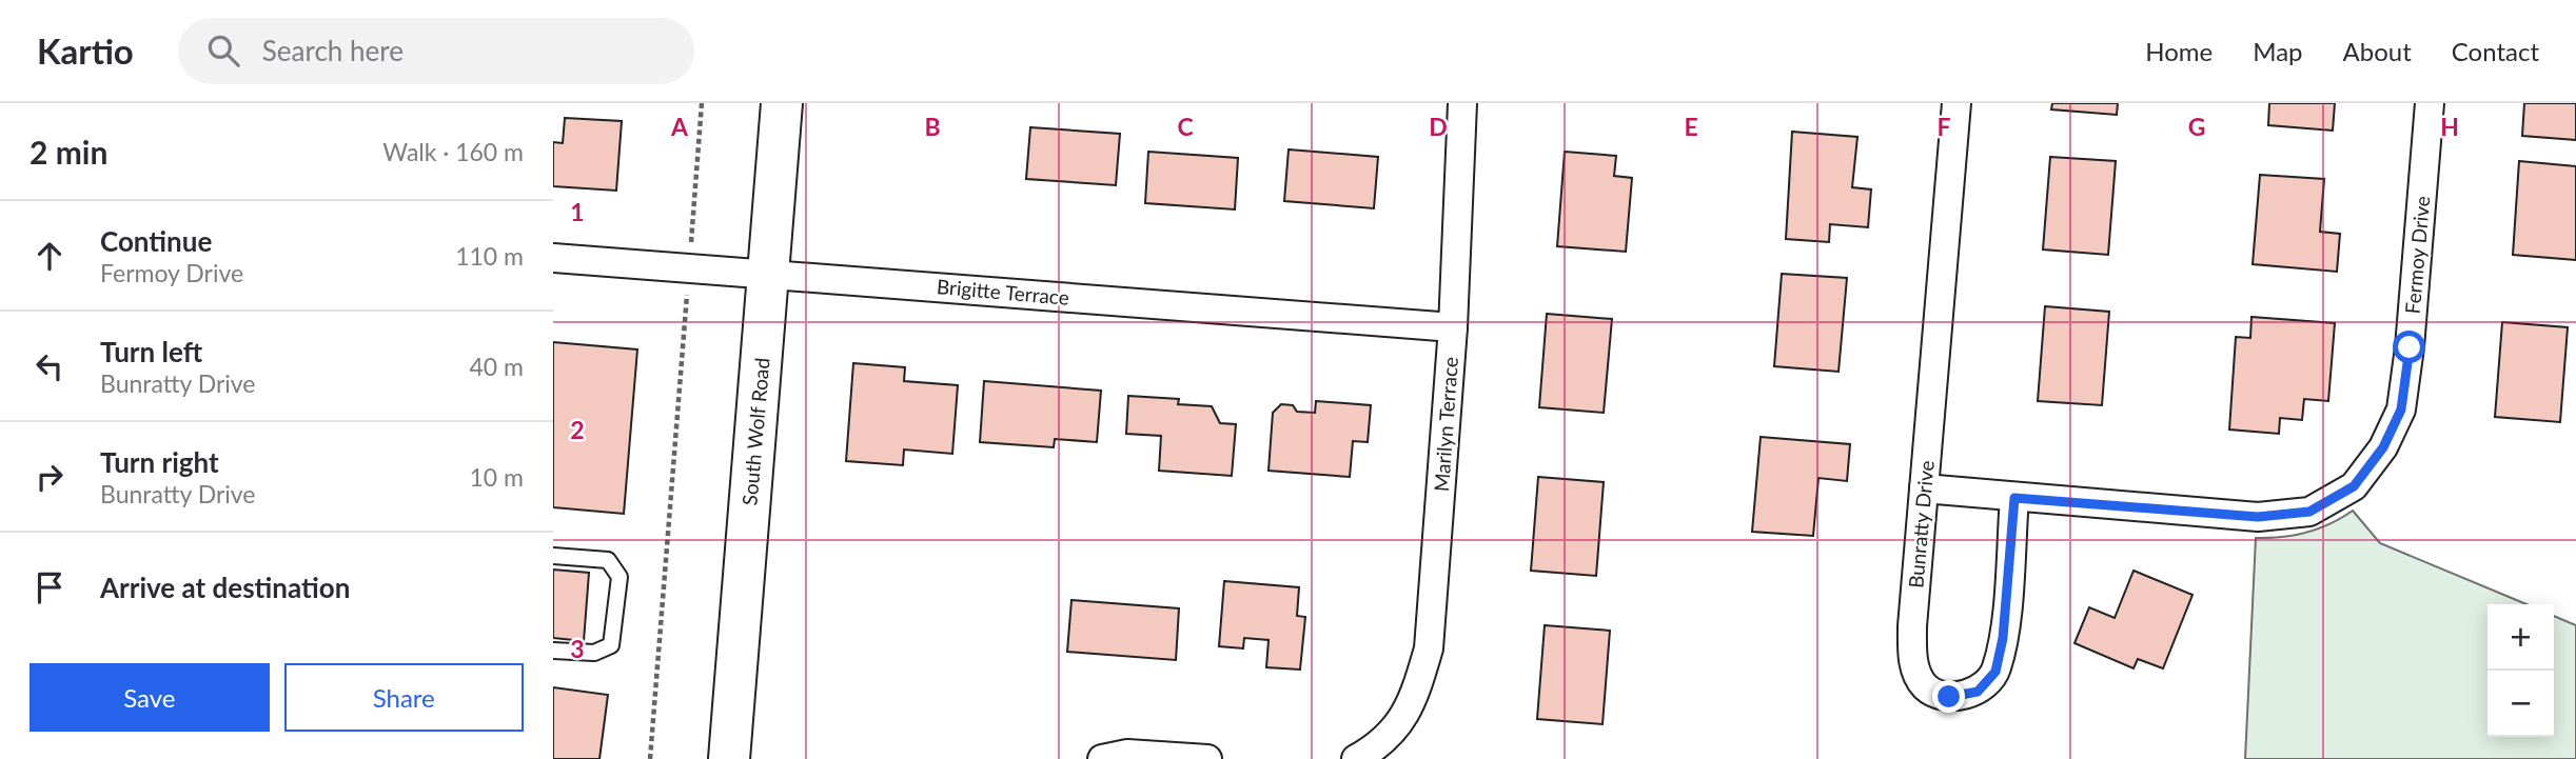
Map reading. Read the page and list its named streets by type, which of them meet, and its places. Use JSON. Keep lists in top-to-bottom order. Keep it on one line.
{"streets":{"main road":["South Wolf Road"],"street":["Fermoy Drive","Brigitte Terrace","Marilyn Terrace","Bunratty Drive"]},"crossings":[["Fermoy Drive","Bunratty Drive"],["Brigitte Terrace","Marilyn Terrace"],["Brigitte Terrace","South Wolf Road"]],"page":{"header":"Kartio","search":"Search here","nav":["Home","Map","About","Contact"],"heading":["2 min","Walk · 160 m"],"list":[["Continue","Fermoy Drive","110 m"],["Turn left","Bunratty Drive","40 m"],["Turn right","Bunratty Drive","10 m"],"Arrive at destination"],"map_buttons":["+","−"],"buttons":["Save","Share"]},"grid":{"columns":["A","B","C","D","E","F","G","H"],"rows":["1","2","3"]}}
